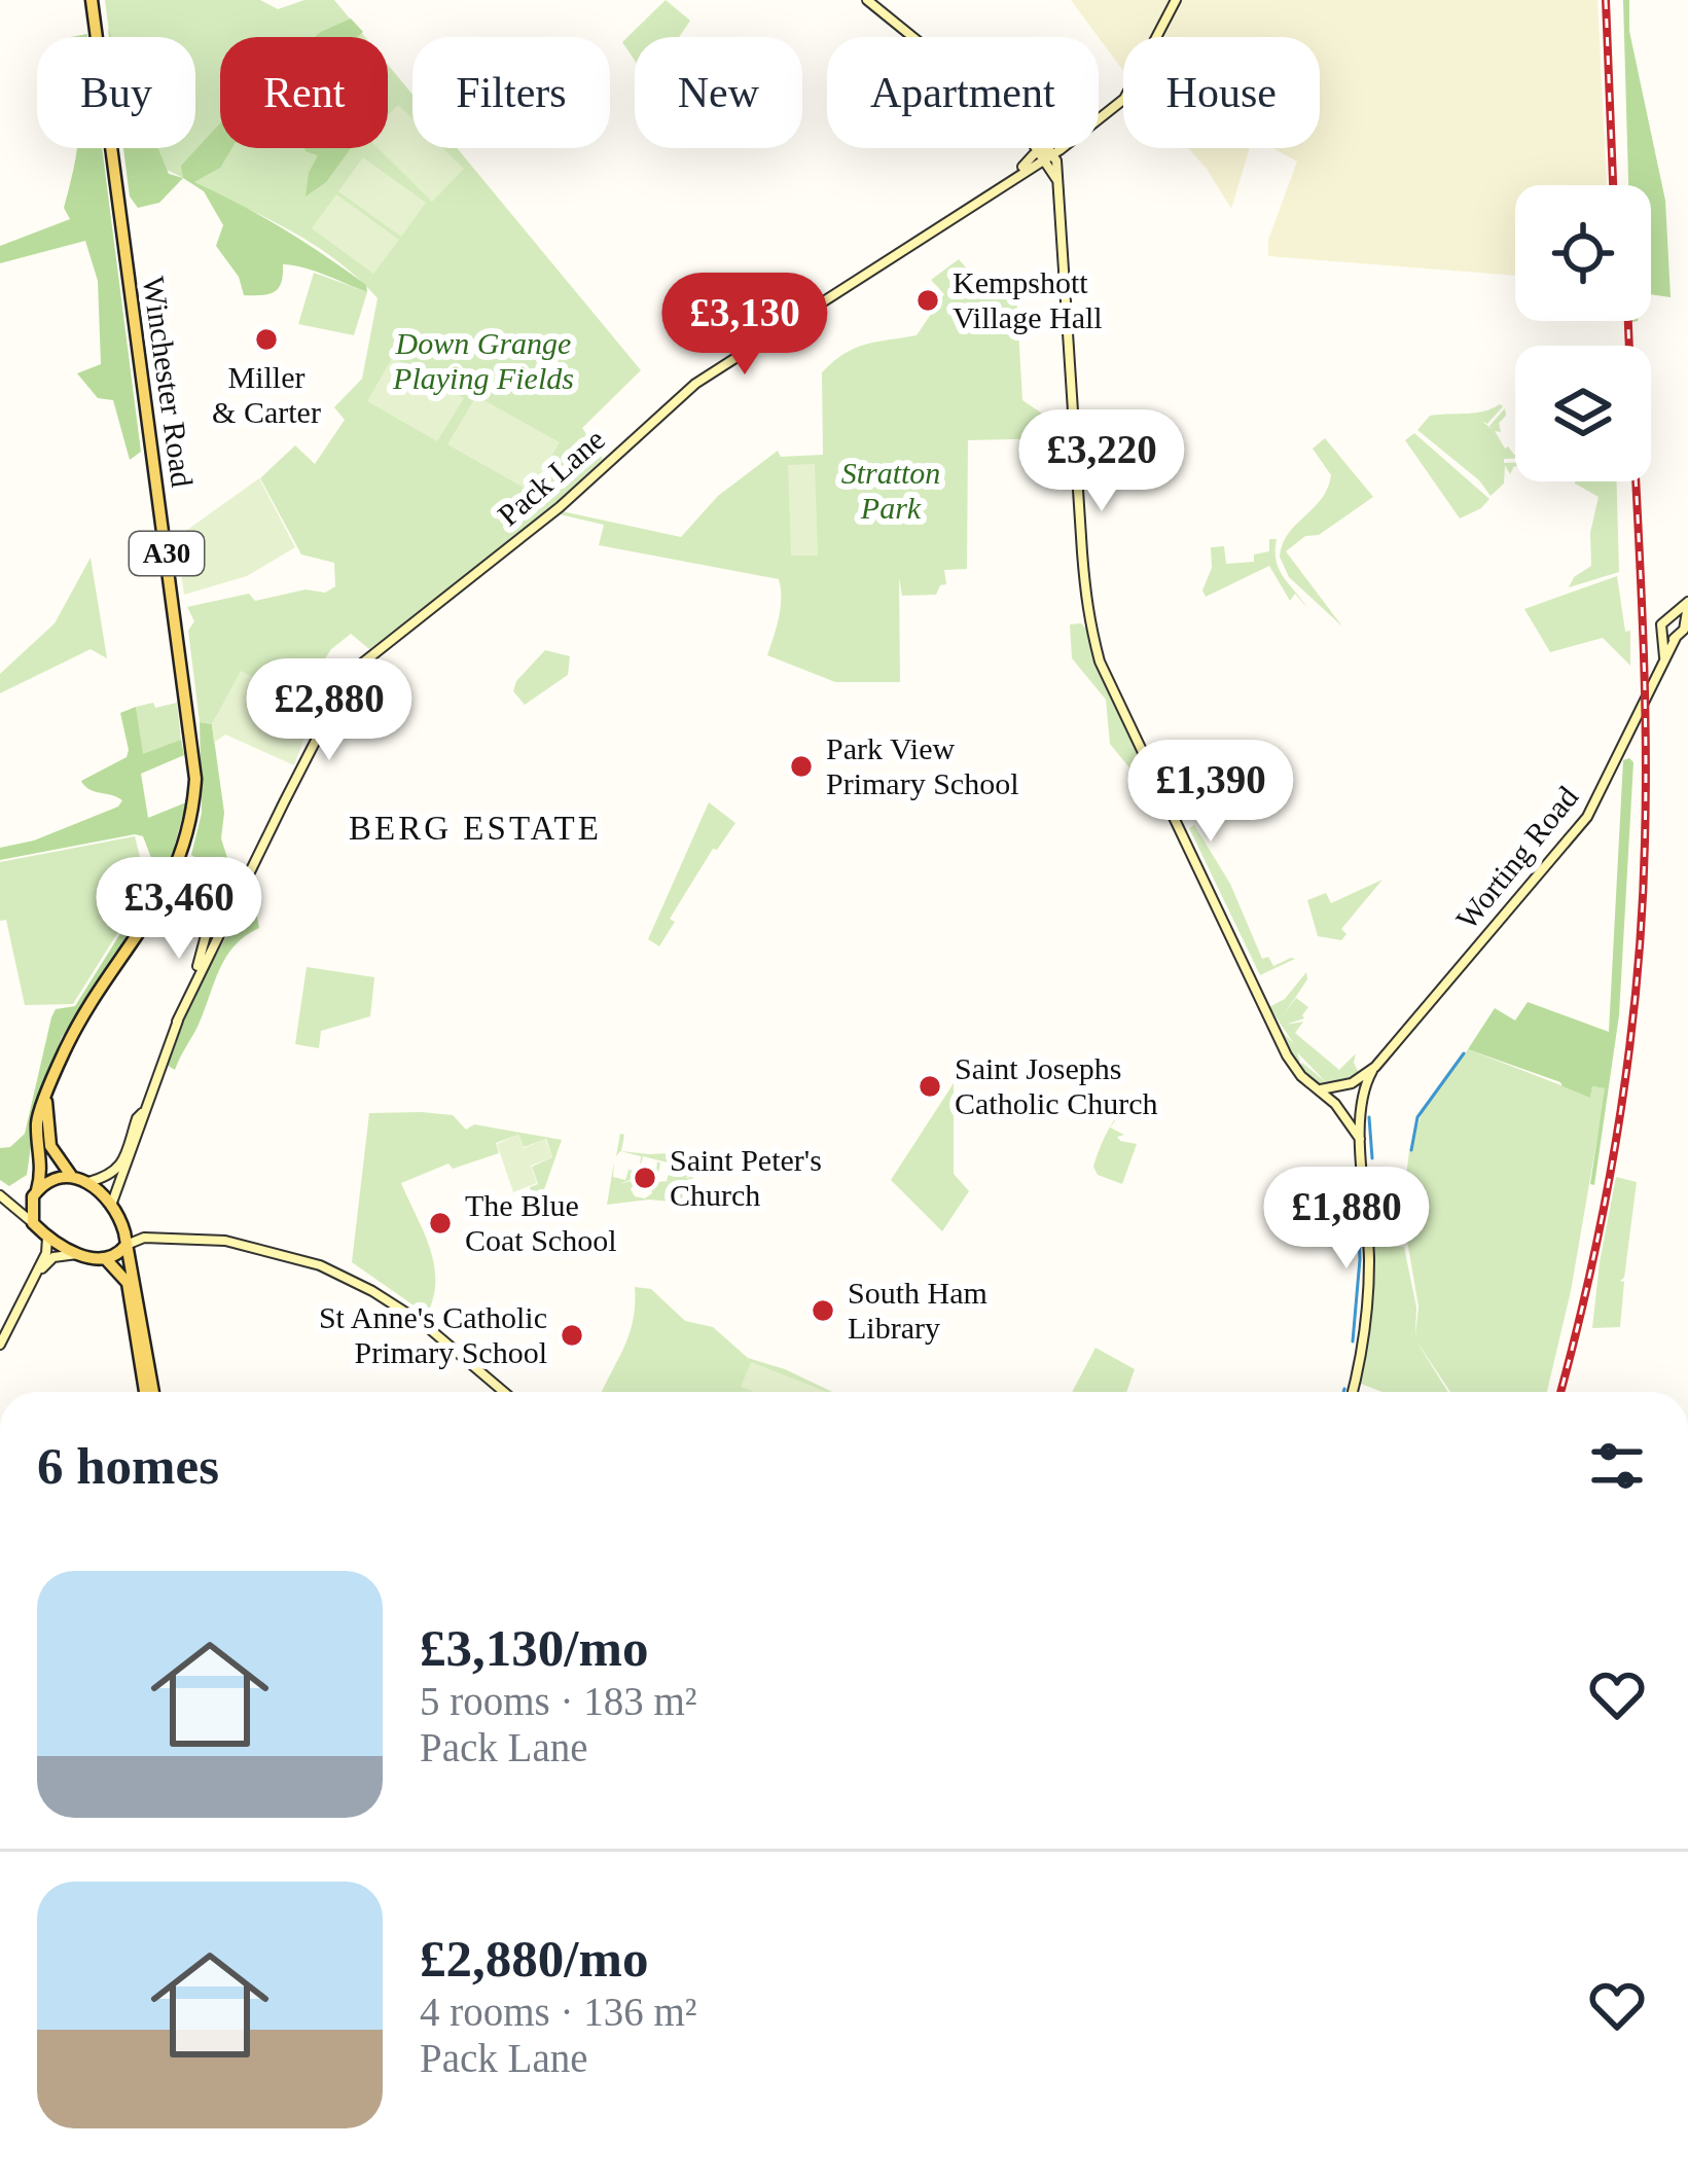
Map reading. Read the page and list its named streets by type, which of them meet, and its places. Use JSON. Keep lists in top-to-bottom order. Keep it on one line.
{"streets":{"main road":["Winchester Road","A30"],"street":["Pack Lane","Worting Road"]},"crossings":[["Winchester Road","A30"]],"districts":["BERG ESTATE"],"parks":["Down Grange Playing Fields","Stratton Park"],"places":["Kempshott Village Hall","Miller & Carter","Park View Primary School","Saint Josephs Catholic Church","Saint Peter's Church","The Blue Coat School","South Ham Library","St Anne's Catholic Primary School"],"page":{"chip":["Buy","Rent","Filters","New","Apartment","House"],"price":["£3,130","£3,220","£2,880","£1,390","£3,460","£1,880"],"heading":"6 homes","list":[{"name":"£3,130/mo","note":"5 rooms · 183 m² · Pack Lane"},{"name":"£2,880/mo","note":"4 rooms · 136 m² · Pack Lane"}]}}
